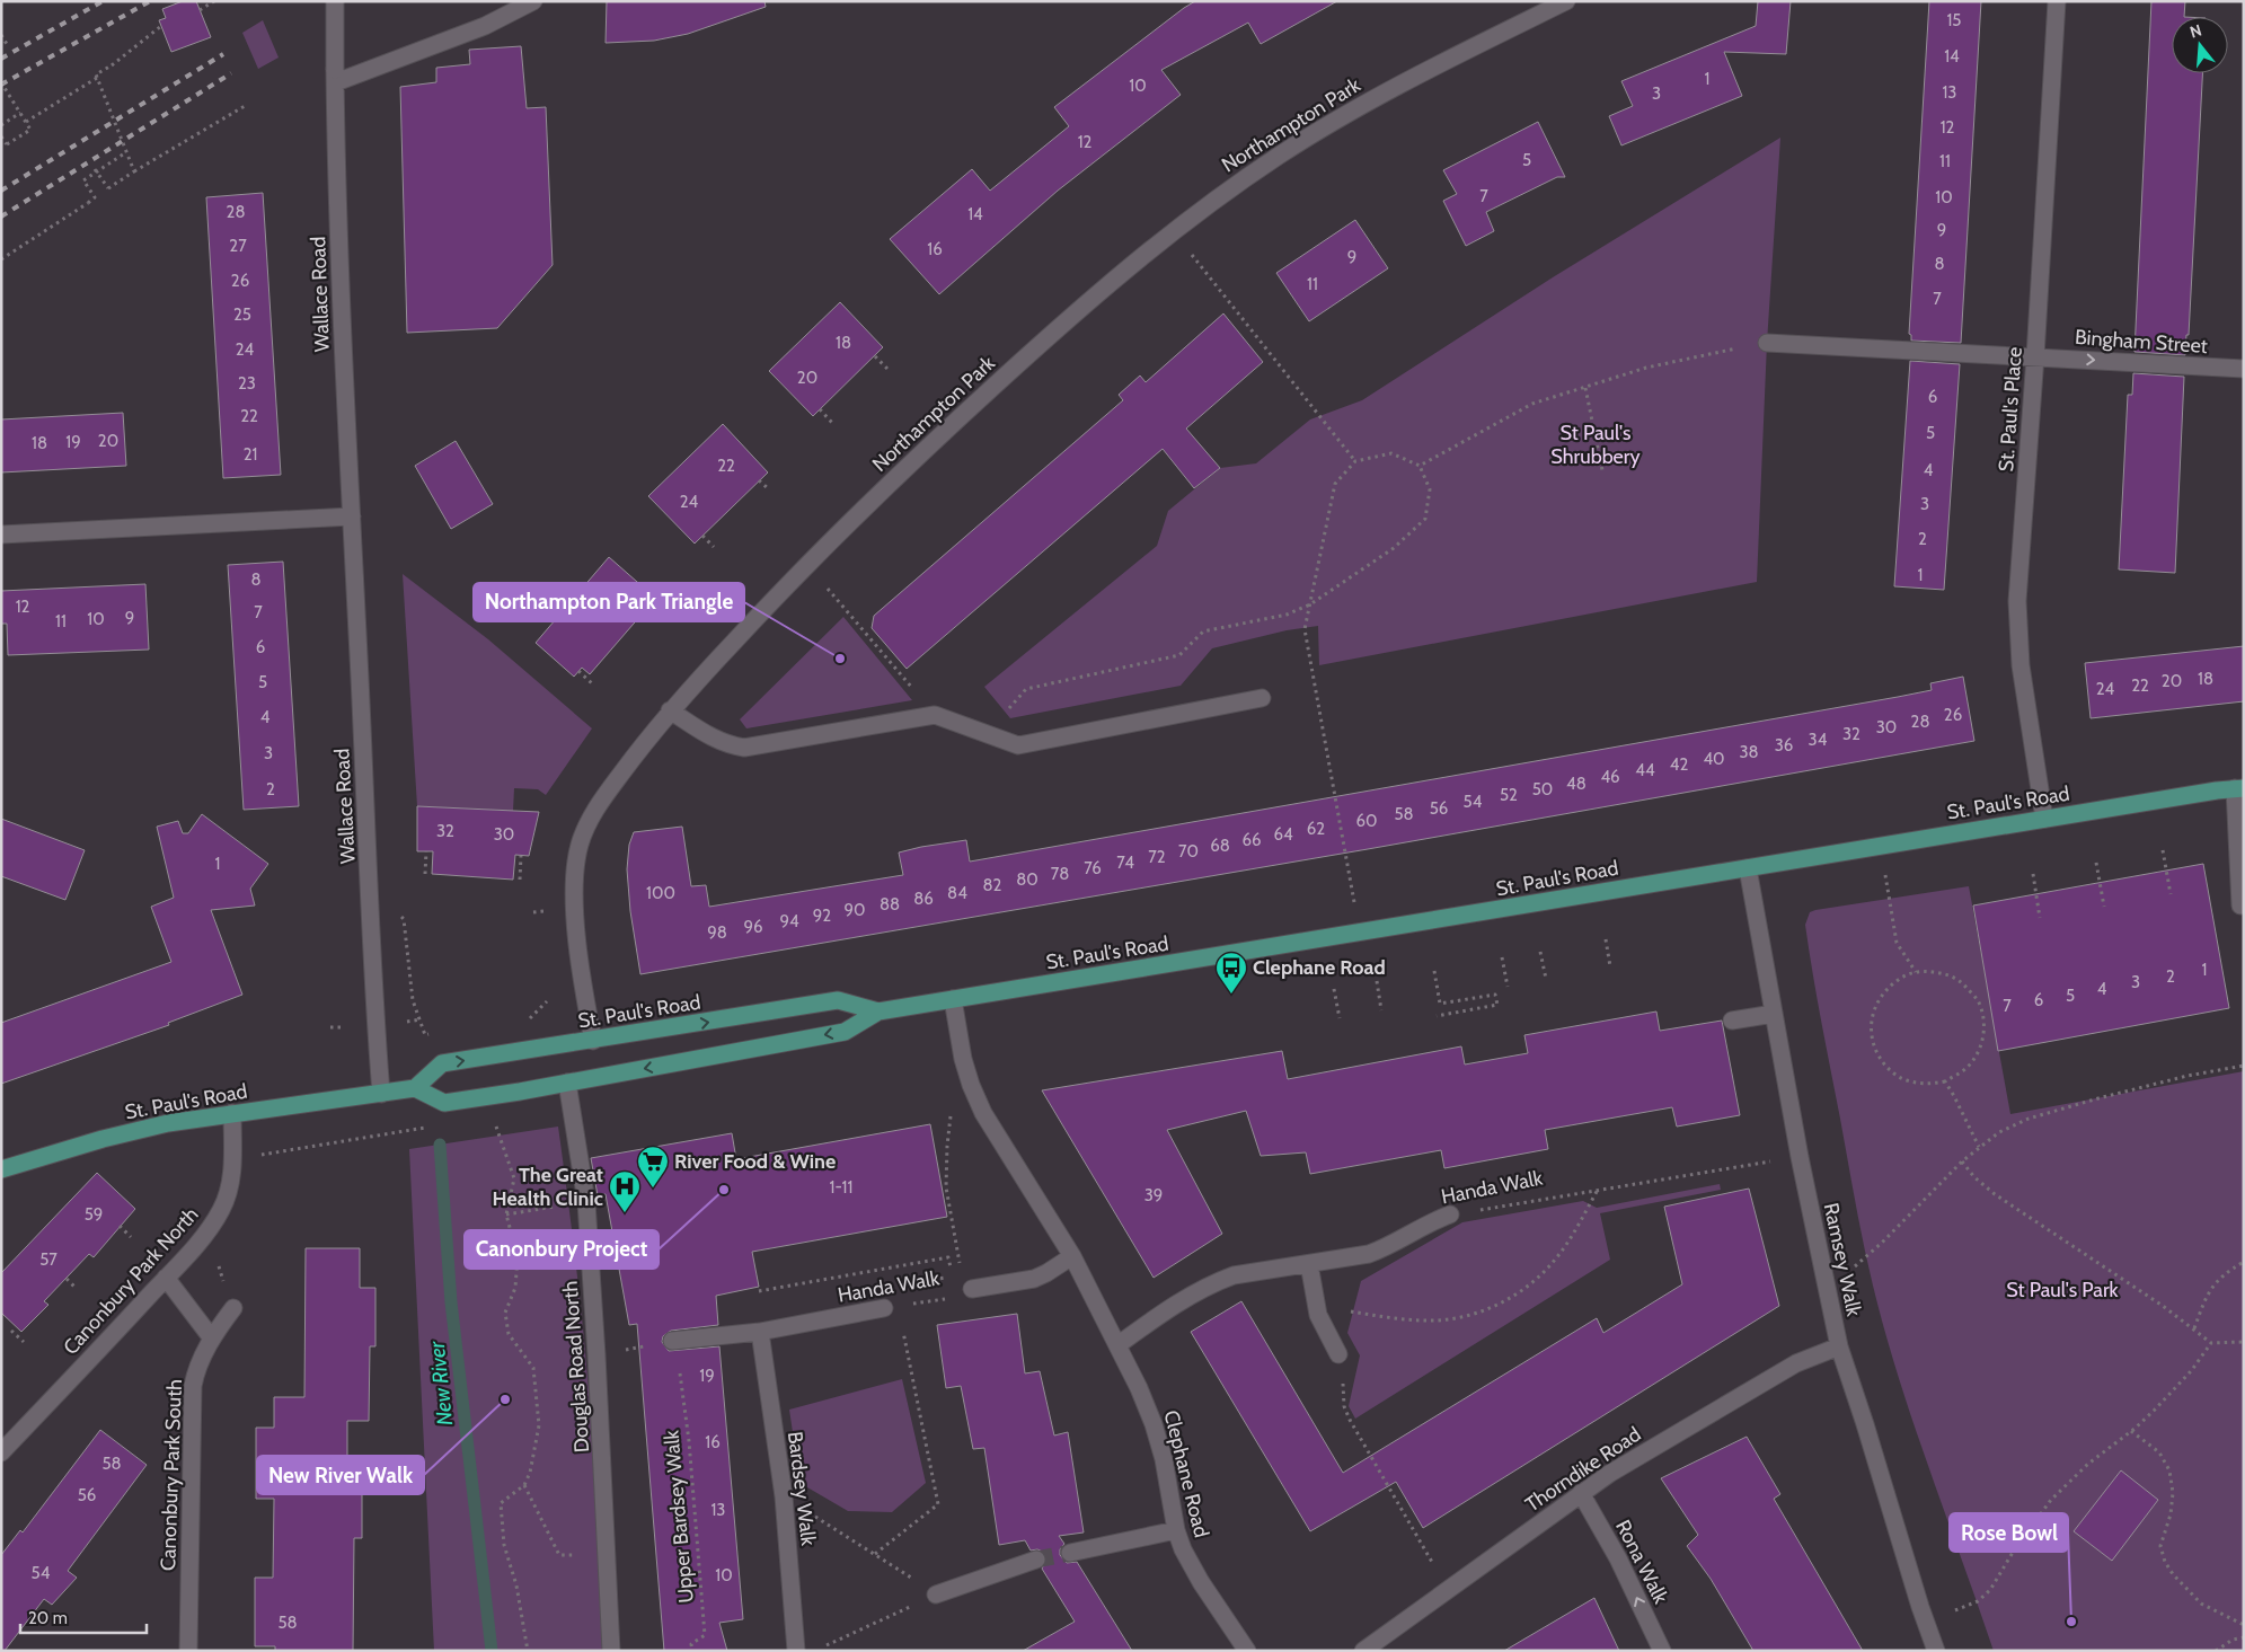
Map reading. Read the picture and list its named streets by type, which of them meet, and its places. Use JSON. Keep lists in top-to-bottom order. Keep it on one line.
{"streets":{"main road":["St. Paul's Road"],"street":["Northampton Park","Wallace Road","Bingham Street","St. Paul's Place","Handa Walk","Ramsey Walk","Canonbury Park North","Douglas Road North","Thorndike Road","Clephane Road","Canonbury Park South","Bardsey Walk","Rona Walk"],"path":["Upper Bardsey Walk"]},"crossings":[["Northampton Park","St. Paul's Road"],["Wallace Road","St. Paul's Road"],["Bingham Street","St. Paul's Place"],["St. Paul's Place","St. Paul's Road"],["St. Paul's Road","Ramsey Walk"],["St. Paul's Road","Canonbury Park North"],["St. Paul's Road","Douglas Road North"],["St. Paul's Road","Clephane Road"],["Handa Walk","Ramsey Walk"],["Handa Walk","Clephane Road"],["Handa Walk","Bardsey Walk"],["Ramsey Walk","Thorndike Road"],["Thorndike Road","Rona Walk"]],"one_way":["Bingham Street","Rona Walk"],"water":["New River"],"parks":["St Paul's Shrubbery","St Paul's Park"],"places":{"other":["Northampton Park Triangle","Canonbury Project","New River Walk","Rose Bowl"],"bus stop":["Clephane Road"],"supermarket":["River Food & Wine"],"hospital":["The Great Health Clinic"]},"house_numbers":["15","14","1","10","13","3","12","12","5","11","7","10","28","14","9","27","16","9","8","26","11","7","25","18","24","20","23","6","22","5","20","19","18","21","22","4","24","3","2","1","8","12","7","9","10","11","6","18","20","5","22","24","26","4","28","30","32","34","36","38","3","40","42","44","46","48","2","50","52","54","56","58","60","62","32","30","64","66","68","70","72","74","1","76","78","80","82","100","84","86","88","90","92","94","96","98","1","2","3","4","5","6","7","1-11","39","59","57","19","16","58","56","13","54","10","58"],"scale_bar":"20 m","north":"top"}
